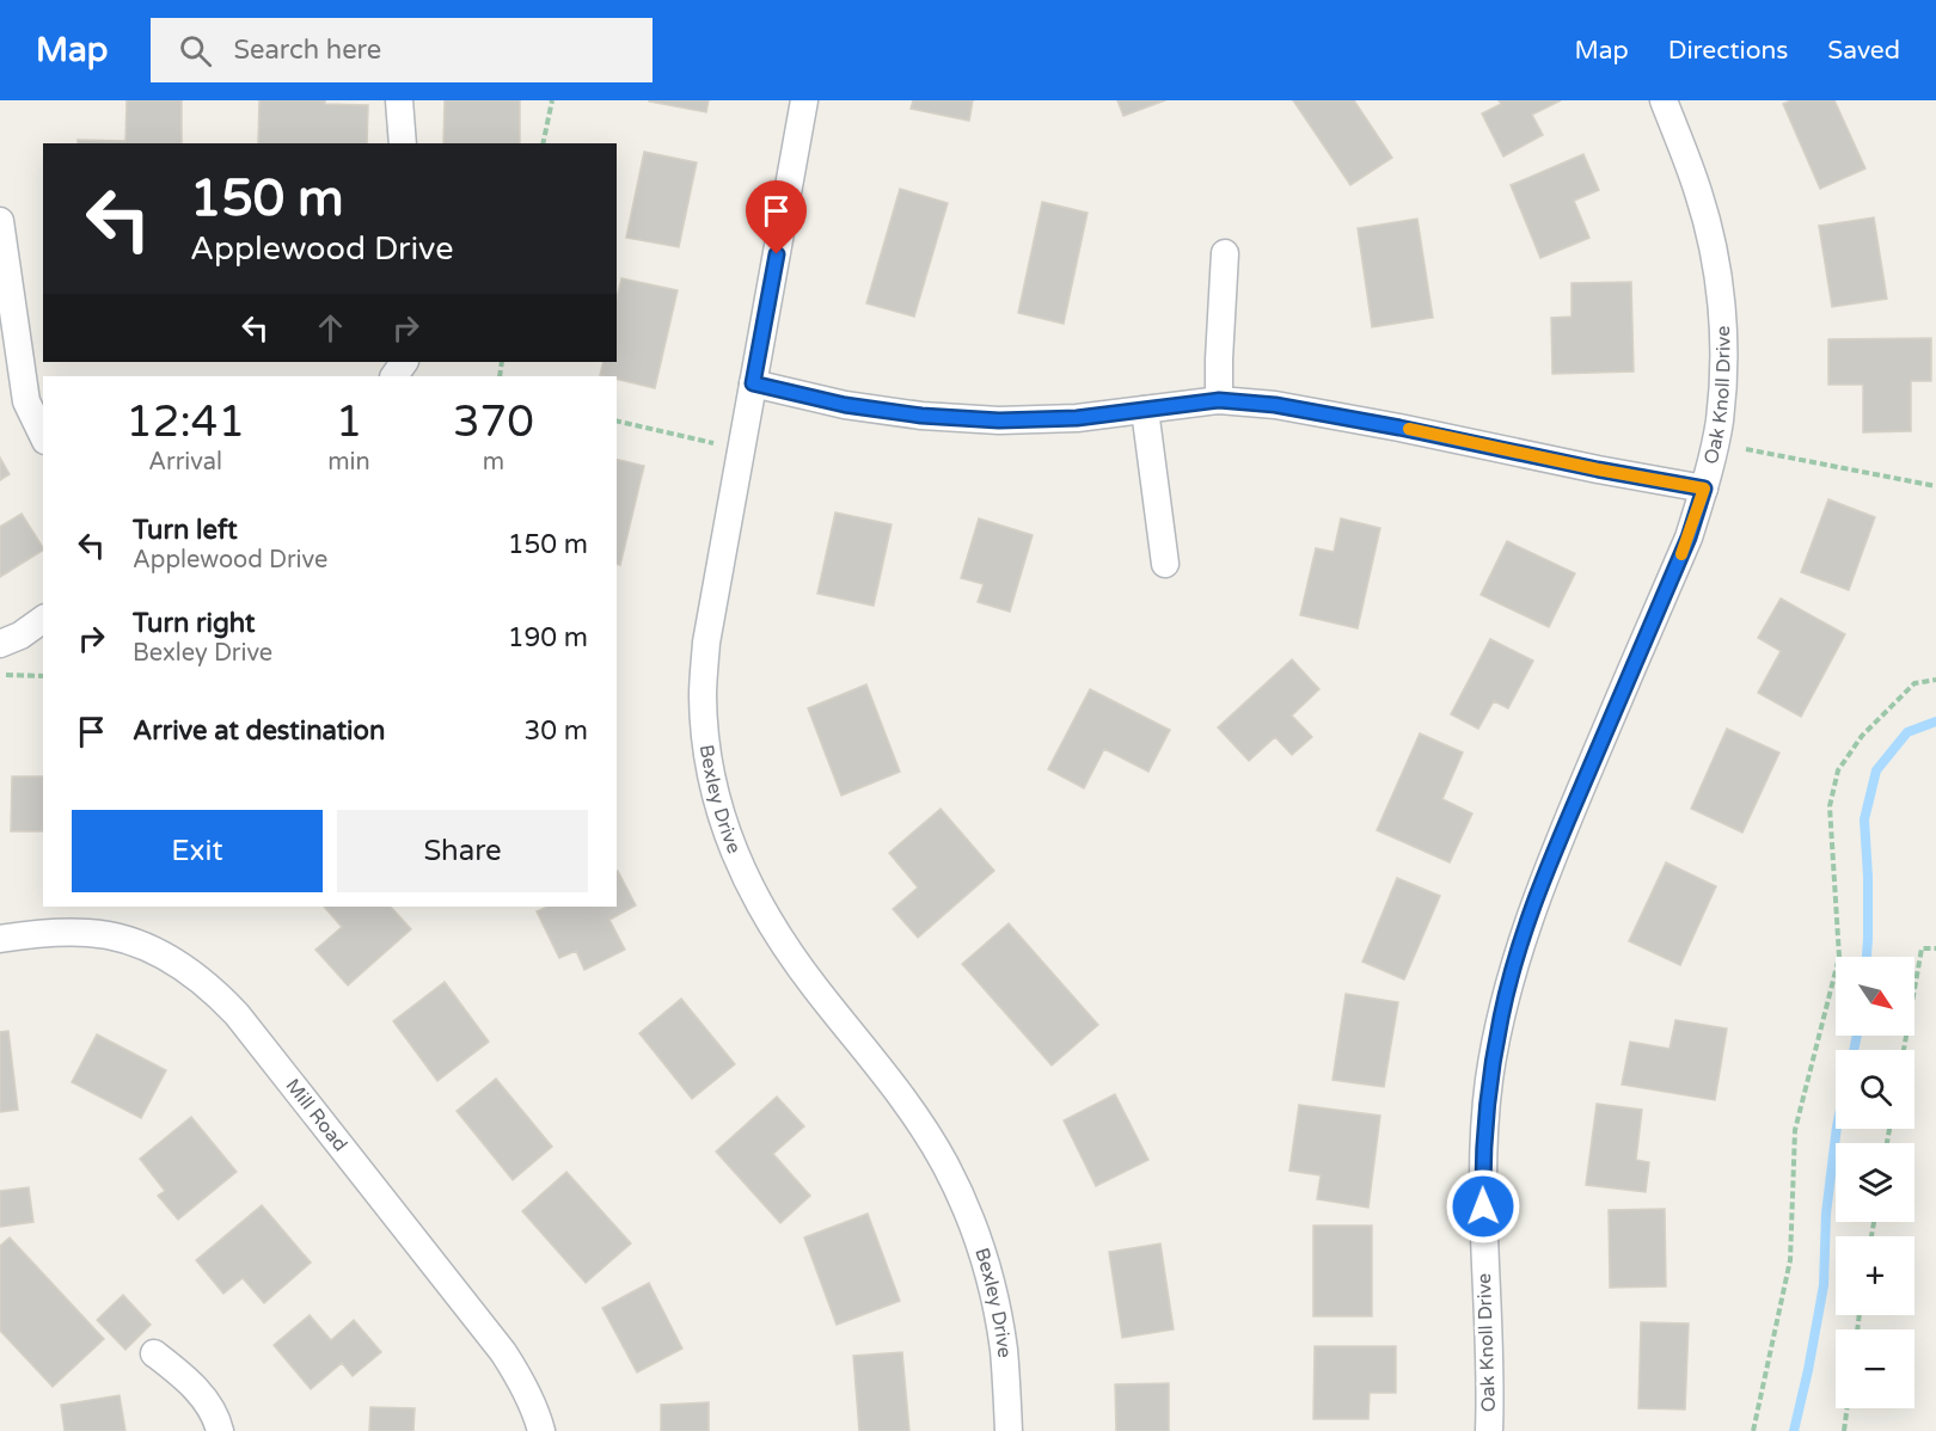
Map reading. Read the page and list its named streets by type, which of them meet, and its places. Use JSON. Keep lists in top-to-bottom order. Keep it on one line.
{"streets":{"street":["Oak Knoll Drive","Bexley Drive","Mill Road"]},"north":"bottom right","page":{"header":"Map","search":"Search here","nav":["Map","Directions","Saved"],"turn":["150 m","Applewood Drive"],"eta":["12:41","Arrival","1","min","370","m"],"list":[{"name":"Turn left","note":"Applewood Drive","value":"150 m"},{"name":"Turn right","note":"Bexley Drive","value":"190 m"},{"name":"Arrive at destination","value":"30 m"}],"buttons":["Exit","Share"],"map_buttons":["+","−"]}}
